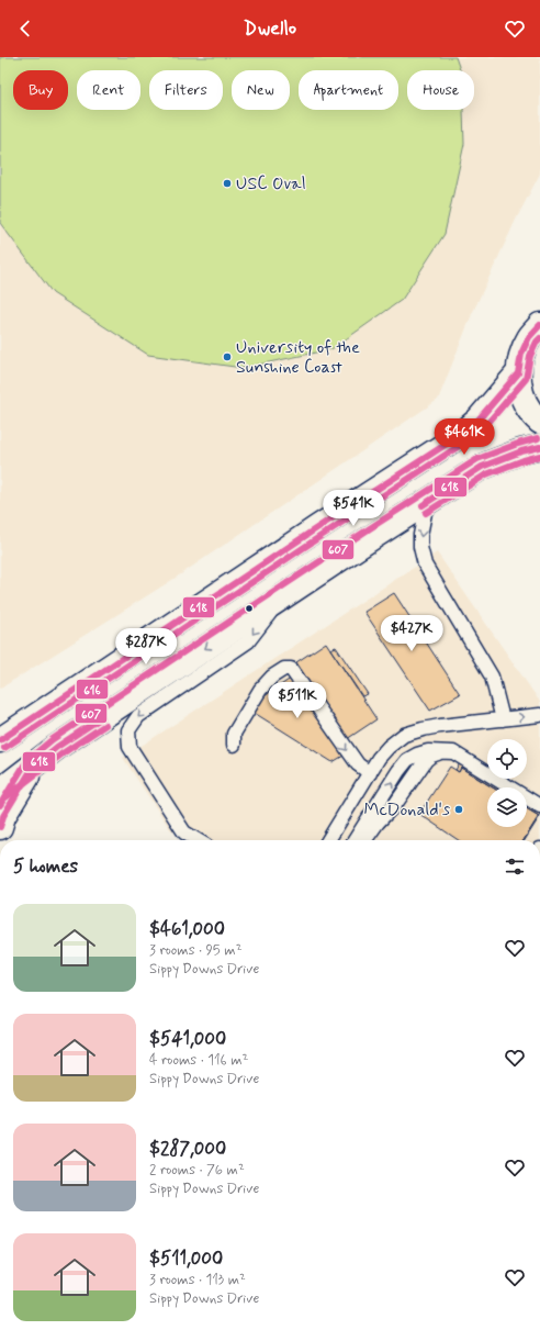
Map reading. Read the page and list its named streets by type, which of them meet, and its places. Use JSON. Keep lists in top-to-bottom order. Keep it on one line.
{"places":["USC Oval","University of the Sunshine Coast","McDonald's"],"lines":["transit line 618","transit line 616","transit line 607"],"page":{"header":"Dwello","chip":["Buy","Rent","Filters","New","Apartment","House"],"price":["$461K","$541K","$427K","$287K","$511K"],"heading":"5 homes","list":[{"name":"$461,000","note":"3 rooms · 95 m² · Sippy Downs Drive"},{"name":"$541,000","note":"4 rooms · 116 m² · Sippy Downs Drive"},{"name":"$287,000","note":"2 rooms · 76 m² · Sippy Downs Drive"},{"name":"$511,000","note":"3 rooms · 113 m² · Sippy Downs Drive"}]}}
